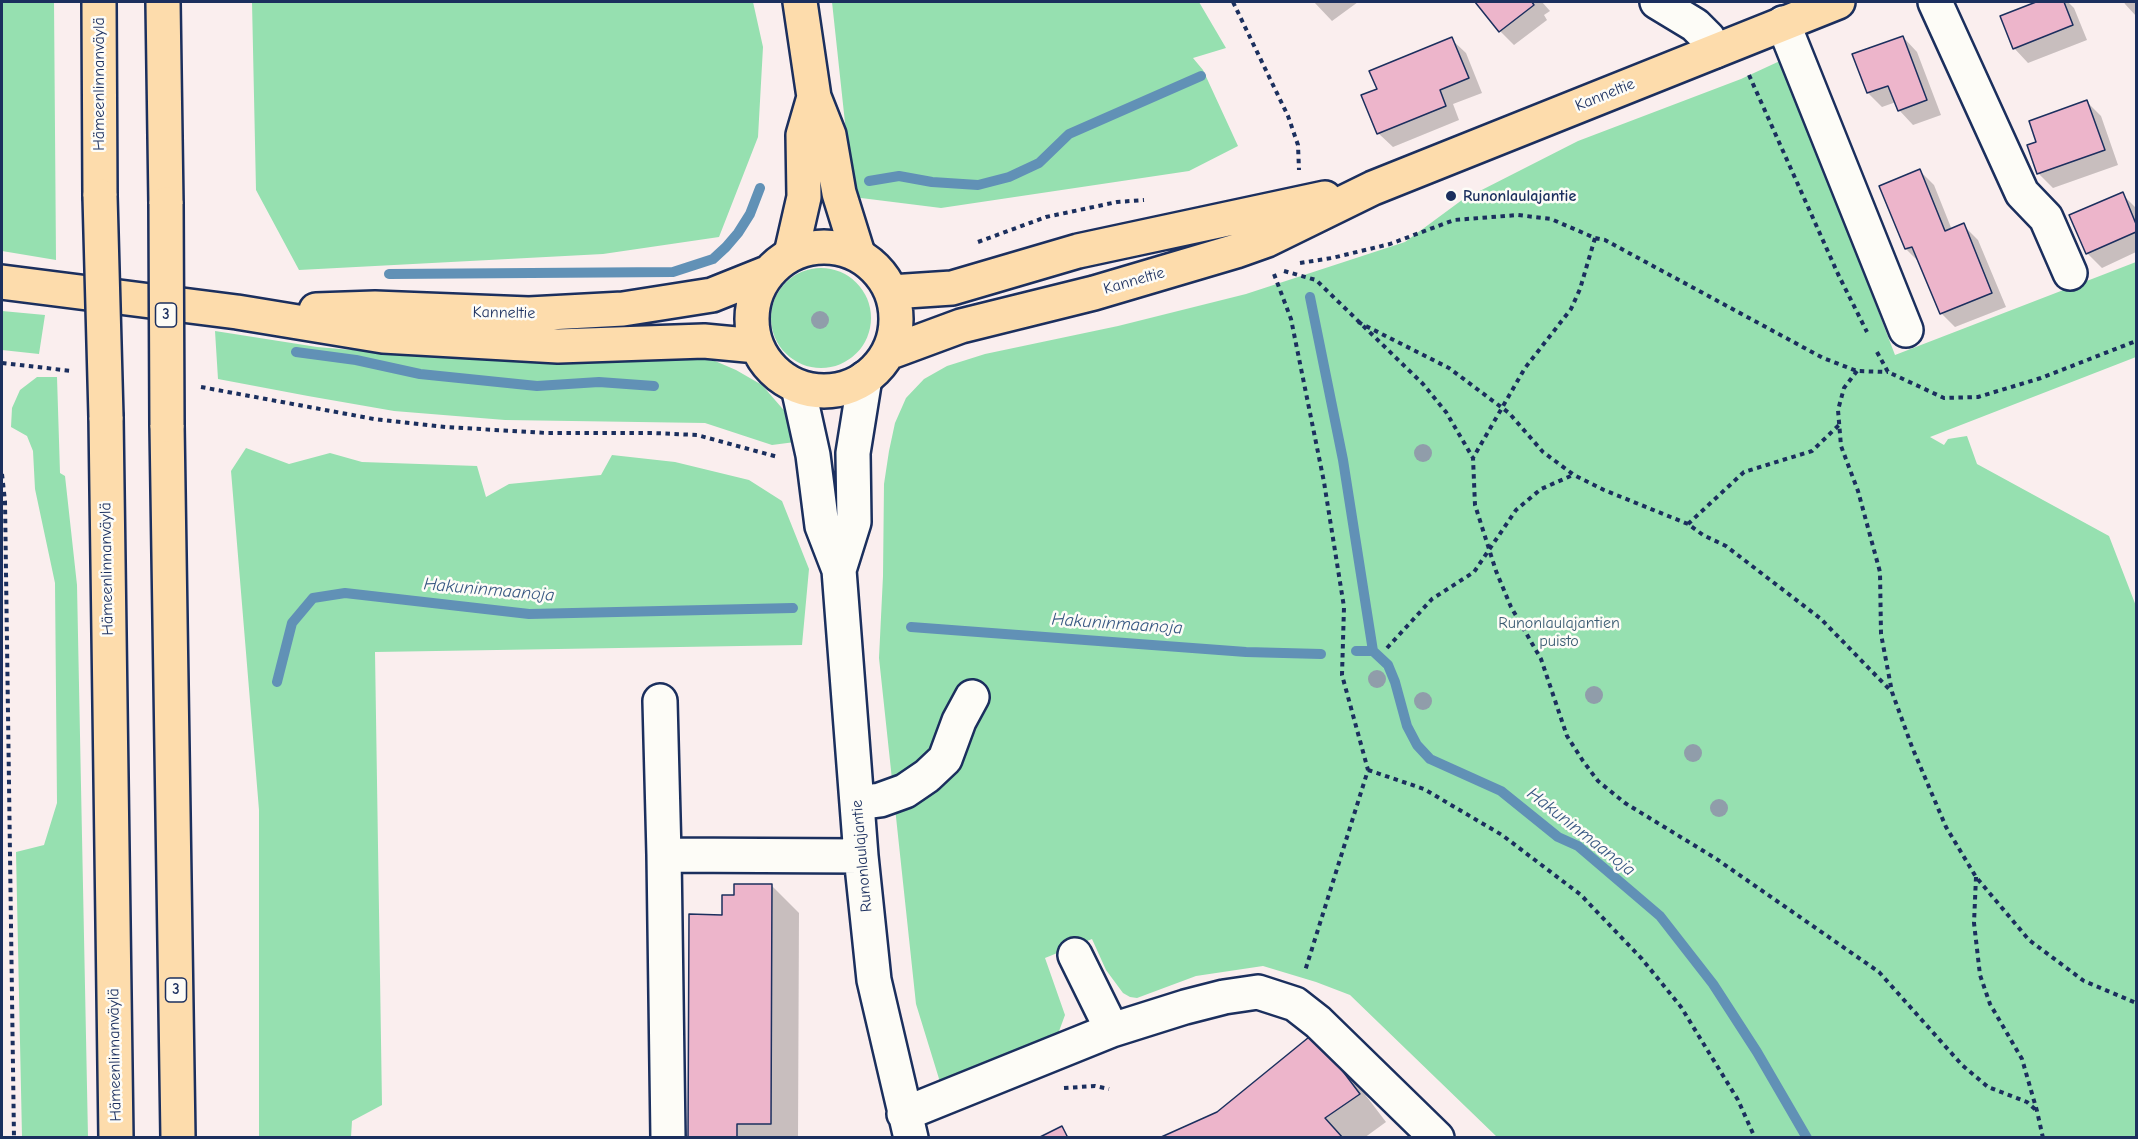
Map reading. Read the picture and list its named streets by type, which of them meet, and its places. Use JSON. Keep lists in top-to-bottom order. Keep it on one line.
{"streets":{"main road":["Hämeenlinnanväylä","Kanneltie","3"],"street":["Runonlaulajantie"]},"crossings":[["Kanneltie","Runonlaulajantie"]],"water":["Hakuninmaanoja"],"parks":["Runonlaulajantien puisto"],"places":["Runonlaulajantie"]}
